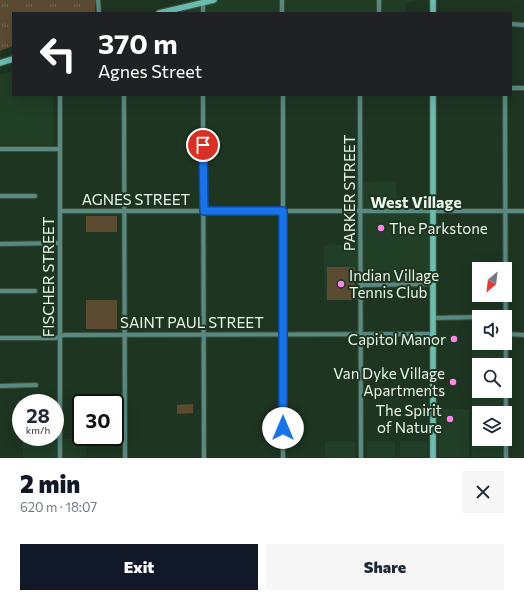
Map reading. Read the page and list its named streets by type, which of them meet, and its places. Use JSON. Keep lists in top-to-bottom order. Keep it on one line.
{"streets":{"street":["PARKER STREET","AGNES STREET","FISCHER STREET","SAINT PAUL STREET"]},"crossings":[["PARKER STREET","AGNES STREET"],["PARKER STREET","SAINT PAUL STREET"],["AGNES STREET","FISCHER STREET"],["FISCHER STREET","SAINT PAUL STREET"]],"districts":["West Village"],"places":["The Parkstone","Indian Village Tennis Club","Capitol Manor","Van Dyke Village Apartments","The Spirit of Nature"],"north":"bottom left","page":{"turn":["370 m","Agnes Street"],"speed":"28 km/h","limit":"30","heading":["2 min","620 m · 18:07"],"buttons":["Exit","Share"]}}
